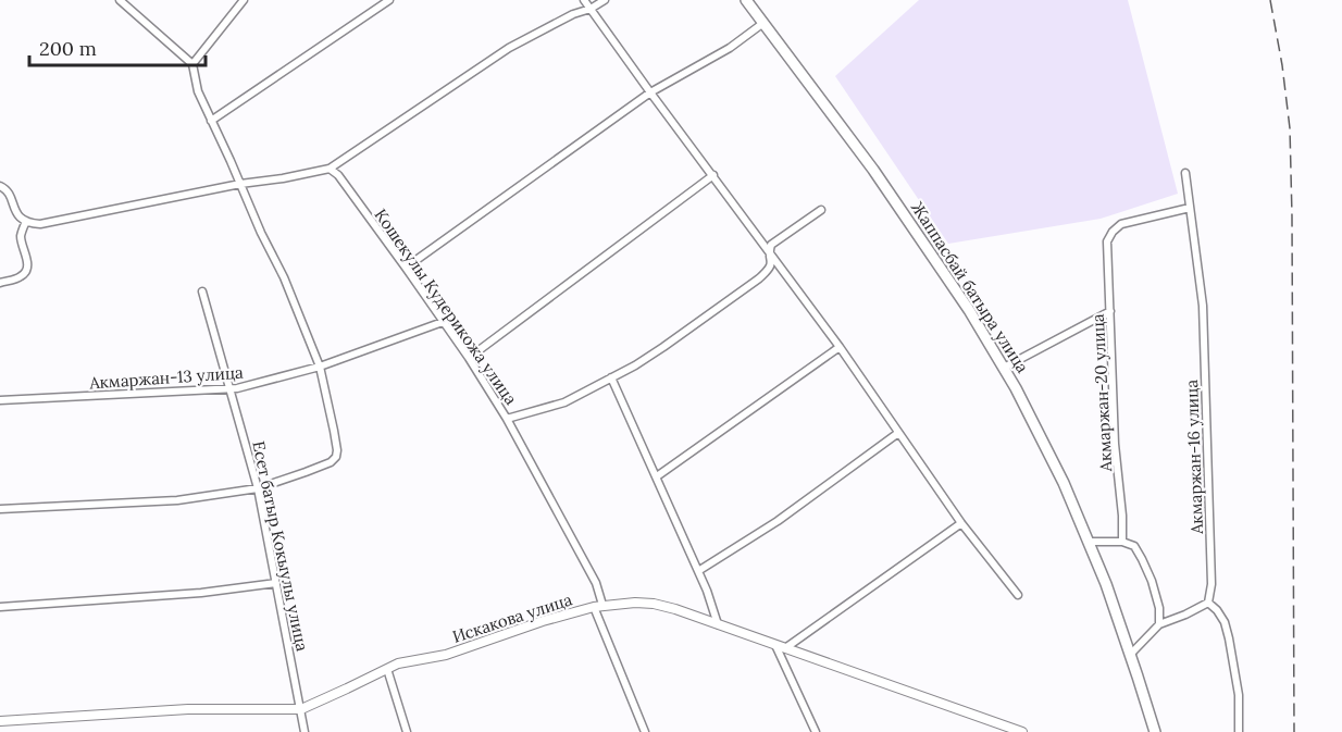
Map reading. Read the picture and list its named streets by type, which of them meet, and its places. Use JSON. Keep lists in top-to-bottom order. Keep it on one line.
{"streets":{"main road":["Жаппасбай батыра улица"],"street":["Кошекулы Кудерикожа улица","Акмаржан-13 улица","Акмаржан-20 улица","Акмаржан-16 улица","Есет батыр Кокыулы улица","Искакова улица"]},"crossings":[["Кошекулы Кудерикожа улица","Акмаржан-13 улица"],["Кошекулы Кудерикожа улица","Искакова улица"],["Акмаржан-13 улица","Есет батыр Кокыулы улица"],["Акмаржан-20 улица","Акмаржан-16 улица"],["Есет батыр Кокыулы улица","Искакова улица"]],"scale_bar":"200 m"}
